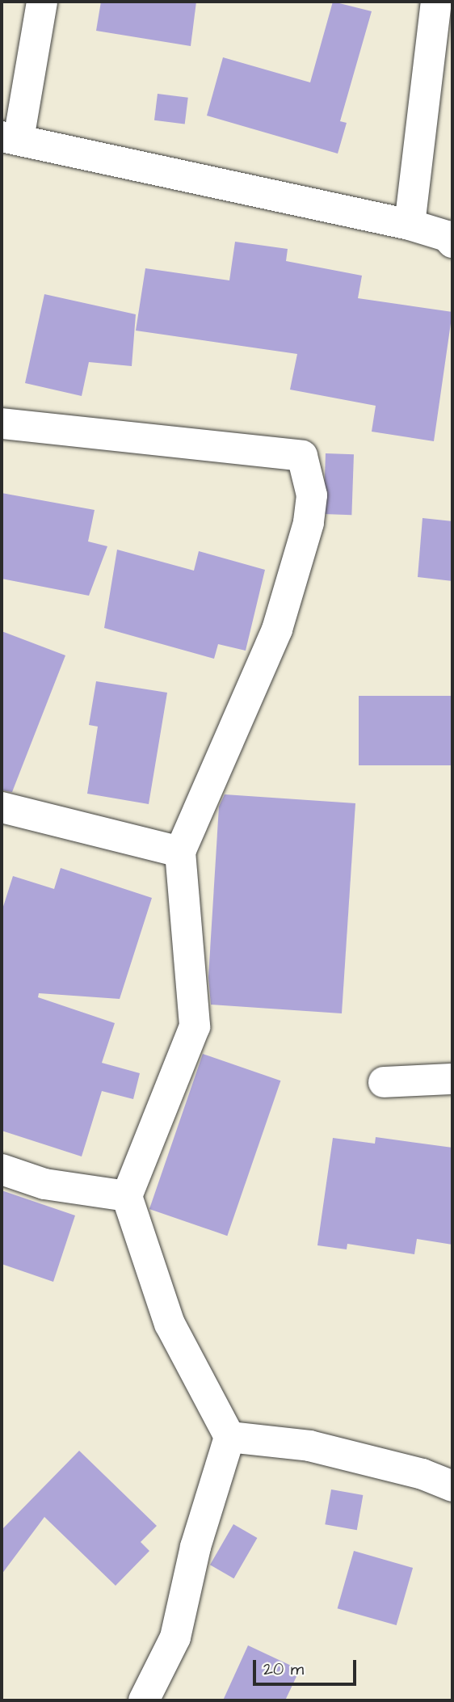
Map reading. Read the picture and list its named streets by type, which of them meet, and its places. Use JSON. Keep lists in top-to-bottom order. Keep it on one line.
{"scale_bar":"20 m"}
